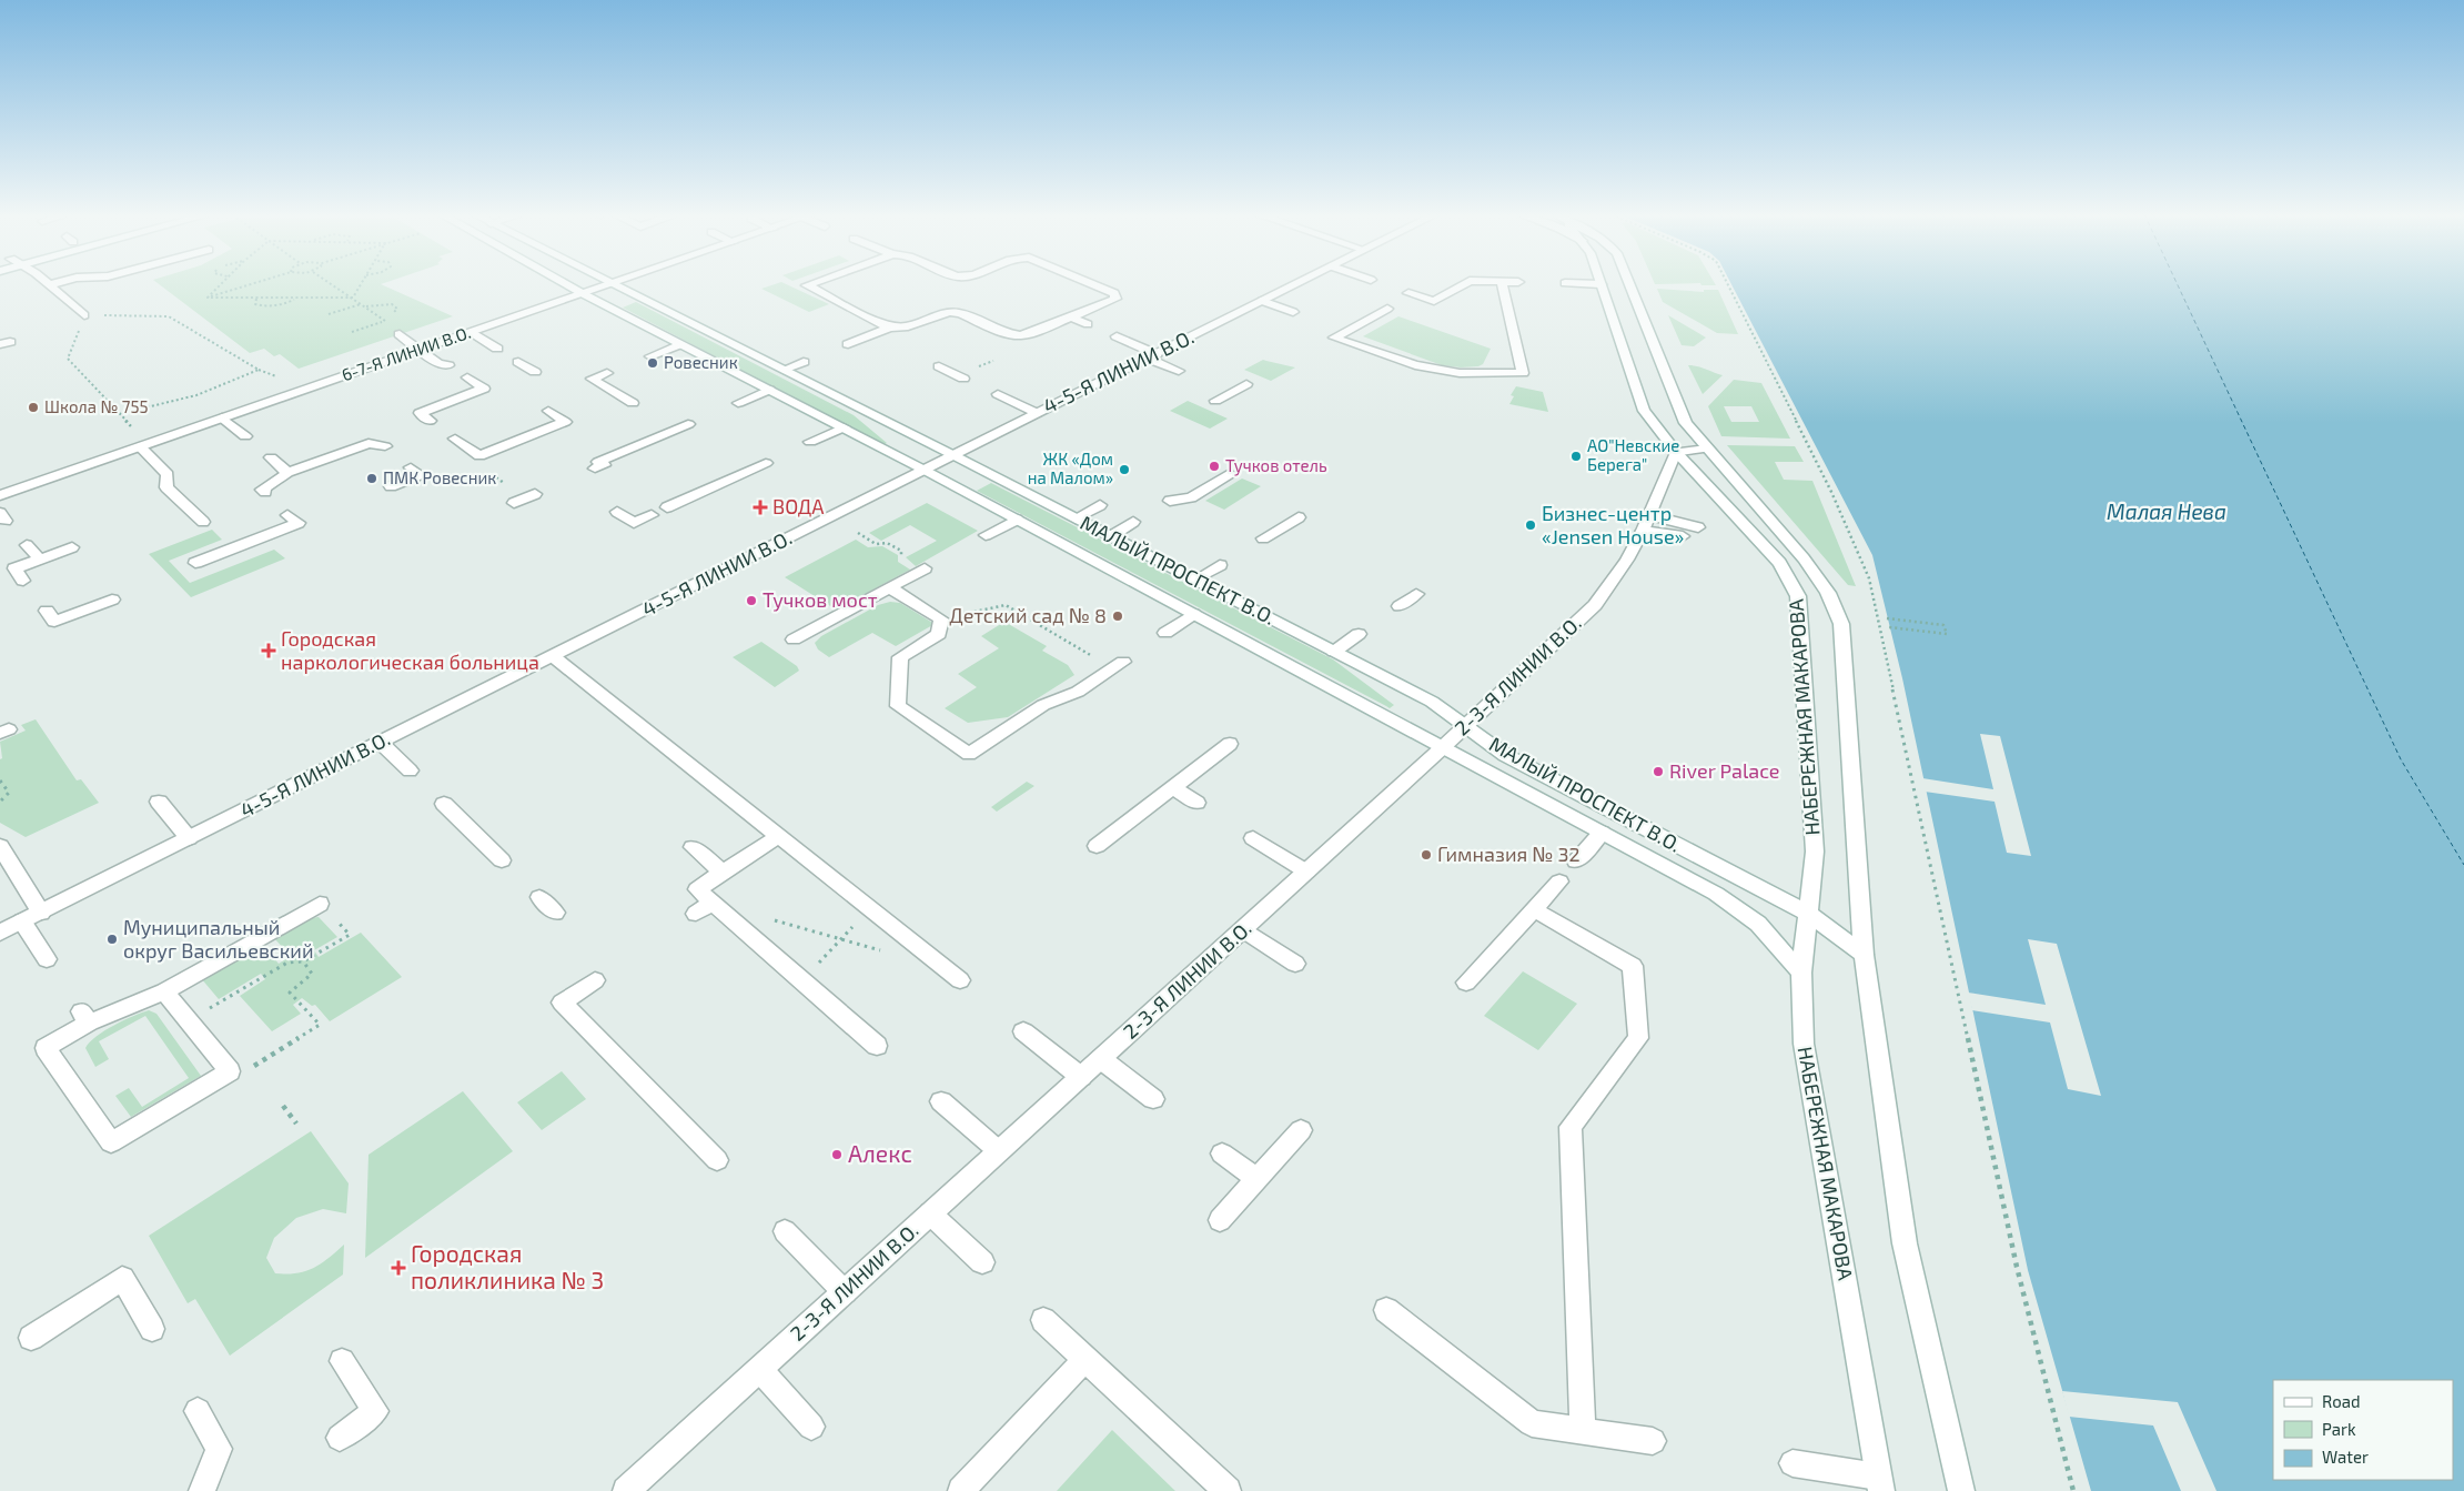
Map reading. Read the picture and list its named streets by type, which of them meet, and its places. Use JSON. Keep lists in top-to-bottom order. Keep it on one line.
{"streets":{"main road":["6-7-Я ЛИНИИ В.О.","4-5-Я ЛИНИИ В.О.","МАЛЫЙ ПРОСПЕКТ В.О.","2-3-Я ЛИНИИ В.О.","НАБЕРЕЖНАЯ МАКАРОВА"]},"crossings":[["6-7-Я ЛИНИИ В.О.","МАЛЫЙ ПРОСПЕКТ В.О."],["4-5-Я ЛИНИИ В.О.","МАЛЫЙ ПРОСПЕКТ В.О."],["МАЛЫЙ ПРОСПЕКТ В.О.","2-3-Я ЛИНИИ В.О."],["МАЛЫЙ ПРОСПЕКТ В.О.","НАБЕРЕЖНАЯ МАКАРОВА"],["2-3-Я ЛИНИИ В.О.","НАБЕРЕЖНАЯ МАКАРОВА"]],"water":["Малая Нева"],"places":{"other":["Ровесник","Школа № 755","АО\"Невские Берега\"","Тучков отель","ЖК «Дом на Малом»","ПМК Ровесник","Бизнес-центр «Jensen House»","Тучков мост","Детский сад № 8","River Palace","Гимназия № 32","Муниципальный округ Васильевский","Алекс"],"health":["ВОДА","Городская наркологическая больница","Городская поликлиника № 3"]},"legend":["Road","Park","Water"]}
